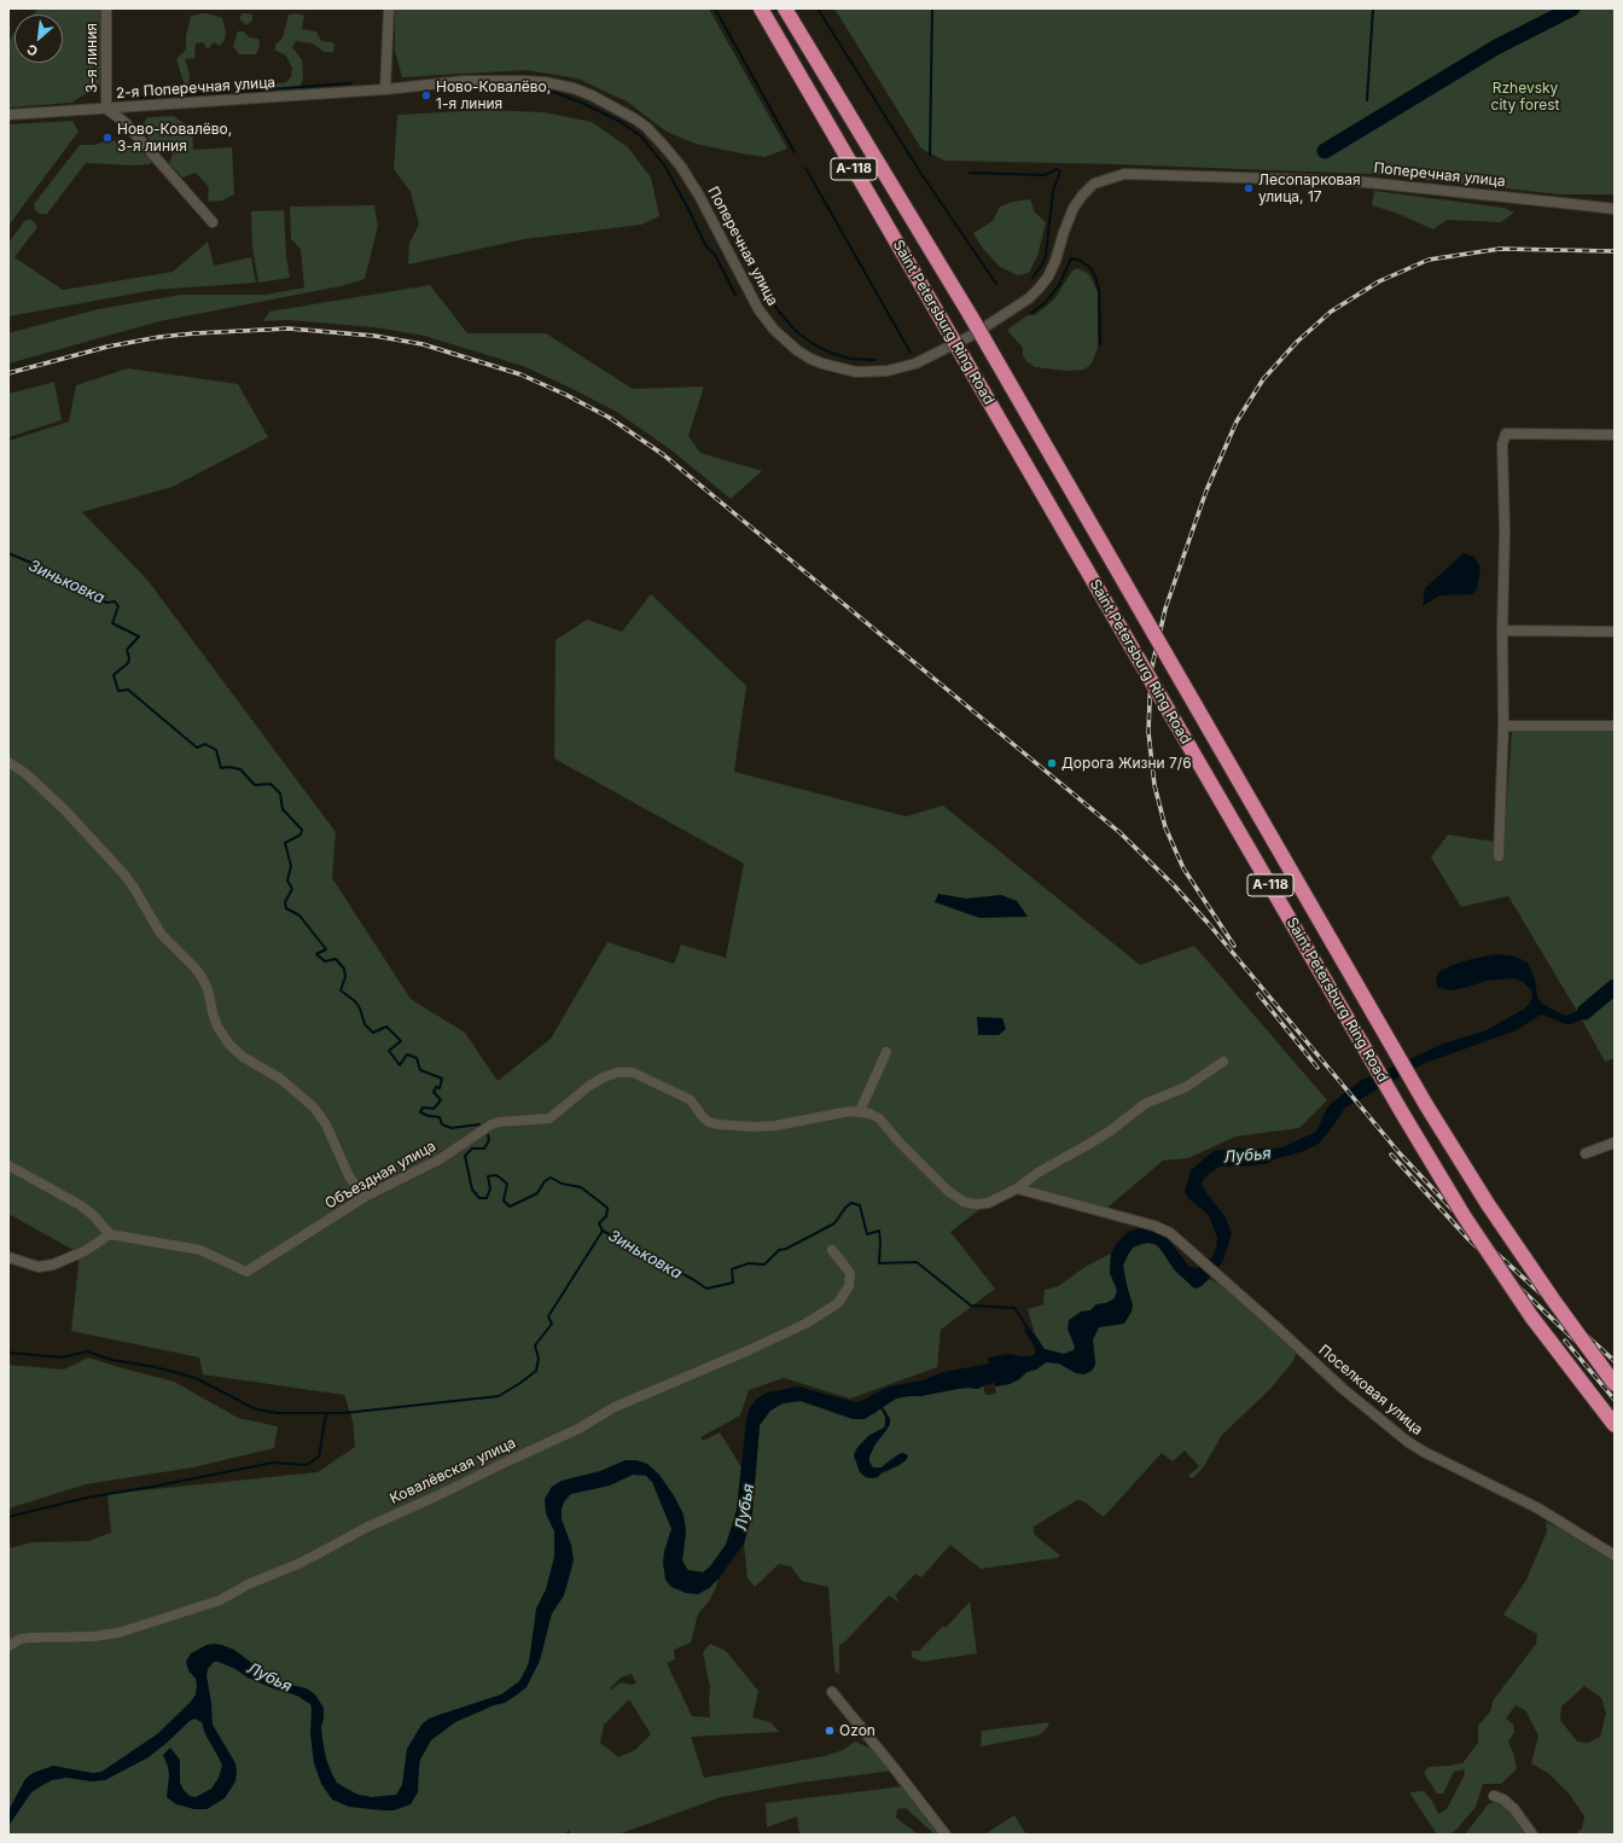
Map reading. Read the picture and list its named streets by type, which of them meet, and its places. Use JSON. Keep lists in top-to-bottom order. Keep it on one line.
{"streets":{"highway":["А-118","Saint Petersburg Ring Road"],"street":["3-я линия","2-я Поперечная улица","Поперечная улица","Объездная улица","Поселковая улица","Ковалёвская улица"]},"crossings":[["3-я линия","2-я Поперечная улица"],["2-я Поперечная улица","Поперечная улица"]],"water":["Зиньковка","Лубья"],"parks":["Rzhevsky city forest"],"places":["Ново-Ковалёво, 1-я линия","Ново-Ковалёво, 3-я линия","Лесопарковая улица, 17","Дорога Жизни 7/6","Ozon"],"north":"bottom left"}
